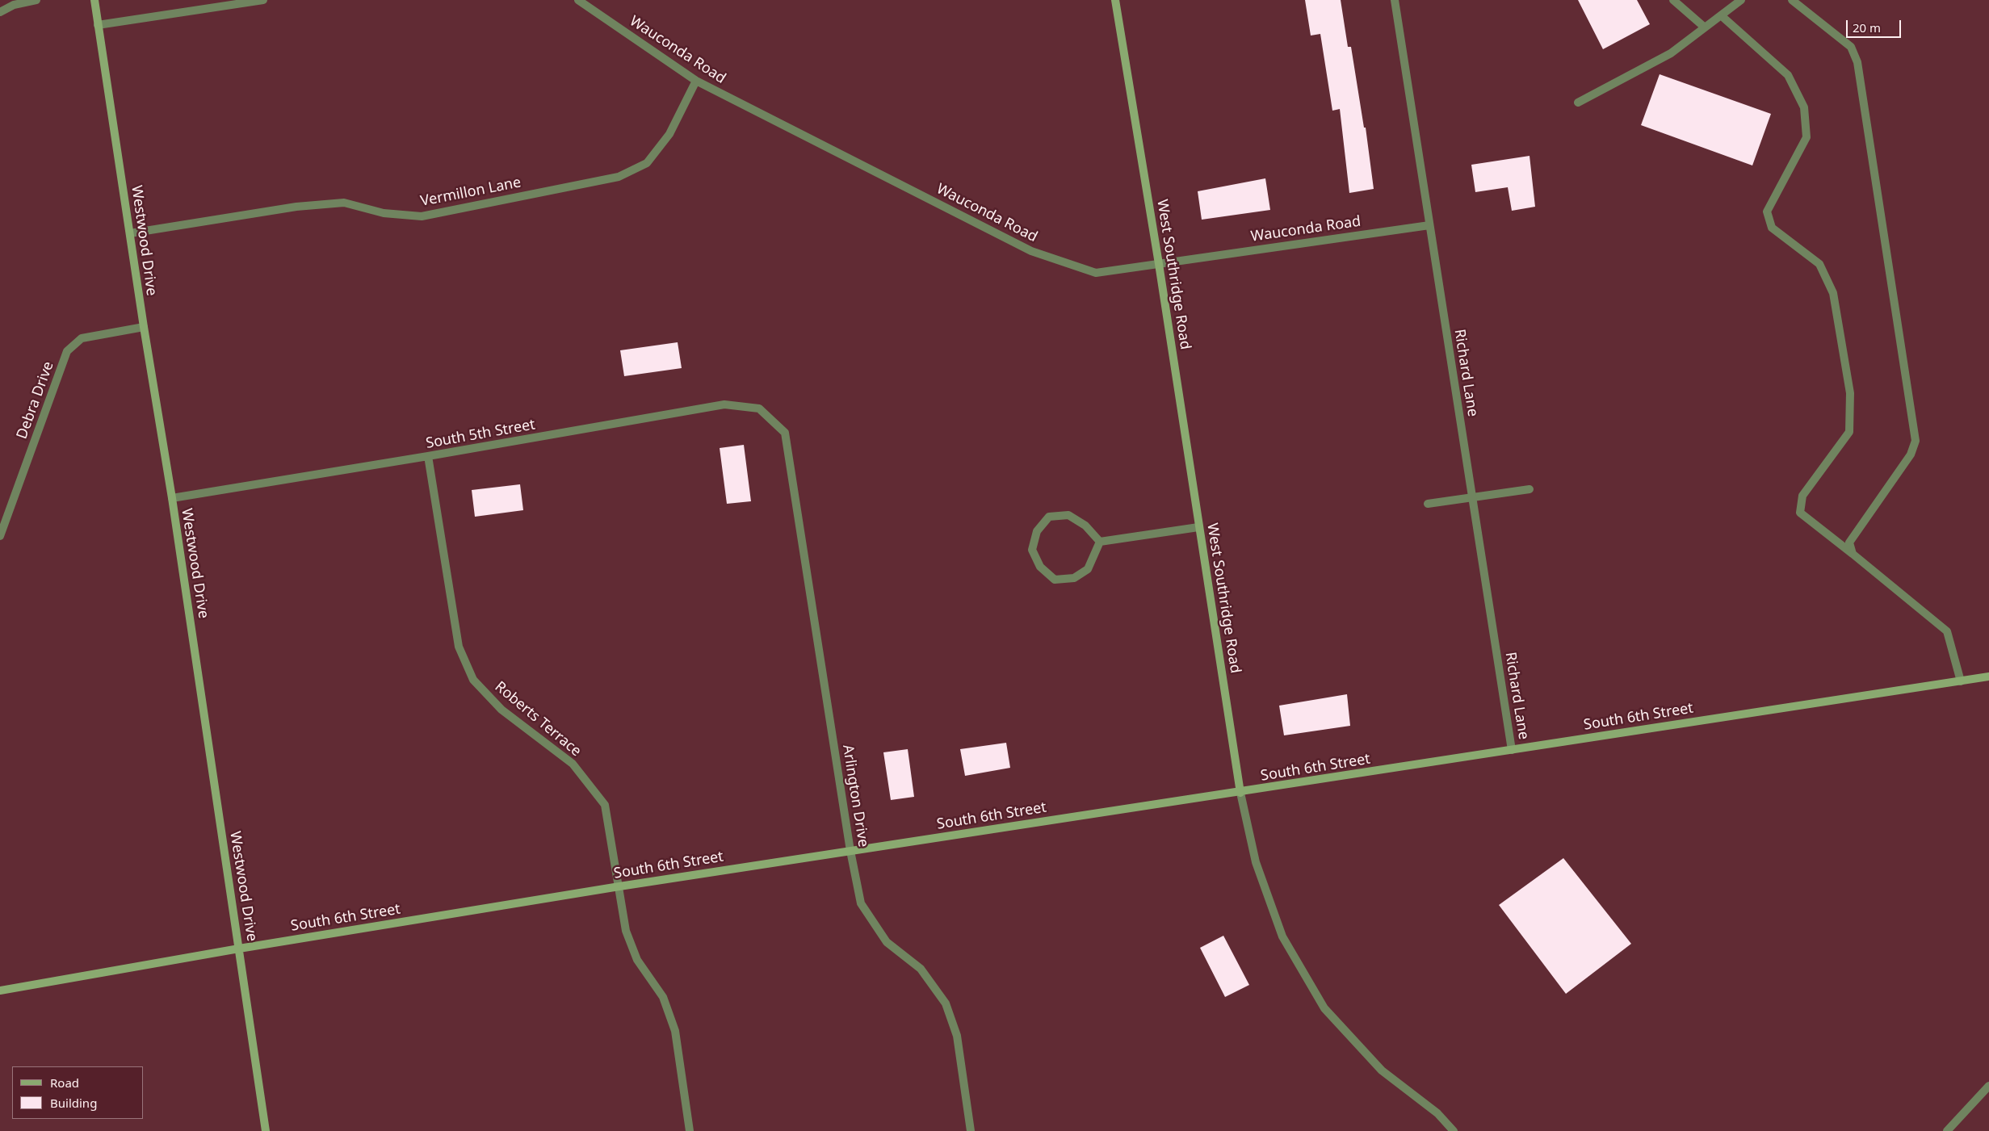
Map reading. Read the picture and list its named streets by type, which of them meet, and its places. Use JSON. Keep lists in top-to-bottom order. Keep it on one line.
{"streets":{"main road":["Westwood Drive","West Southridge Road","South 6th Street"],"street":["Wauconda Road","Vermillon Lane","Richard Lane","Debra Drive","South 5th Street","Roberts Terrace","Arlington Drive"]},"crossings":[["Wauconda Road","Vermillon Lane"],["Wauconda Road","West Southridge Road"],["Wauconda Road","Richard Lane"],["Vermillon Lane","Westwood Drive"],["Westwood Drive","Debra Drive"],["Westwood Drive","South 5th Street"],["Westwood Drive","South 6th Street"],["West Southridge Road","South 6th Street"],["Richard Lane","South 6th Street"],["South 5th Street","Roberts Terrace"],["South 5th Street","Arlington Drive"],["South 6th Street","Roberts Terrace"],["South 6th Street","Arlington Drive"]],"legend":["Road","Building"],"scale_bar":"20 m"}
